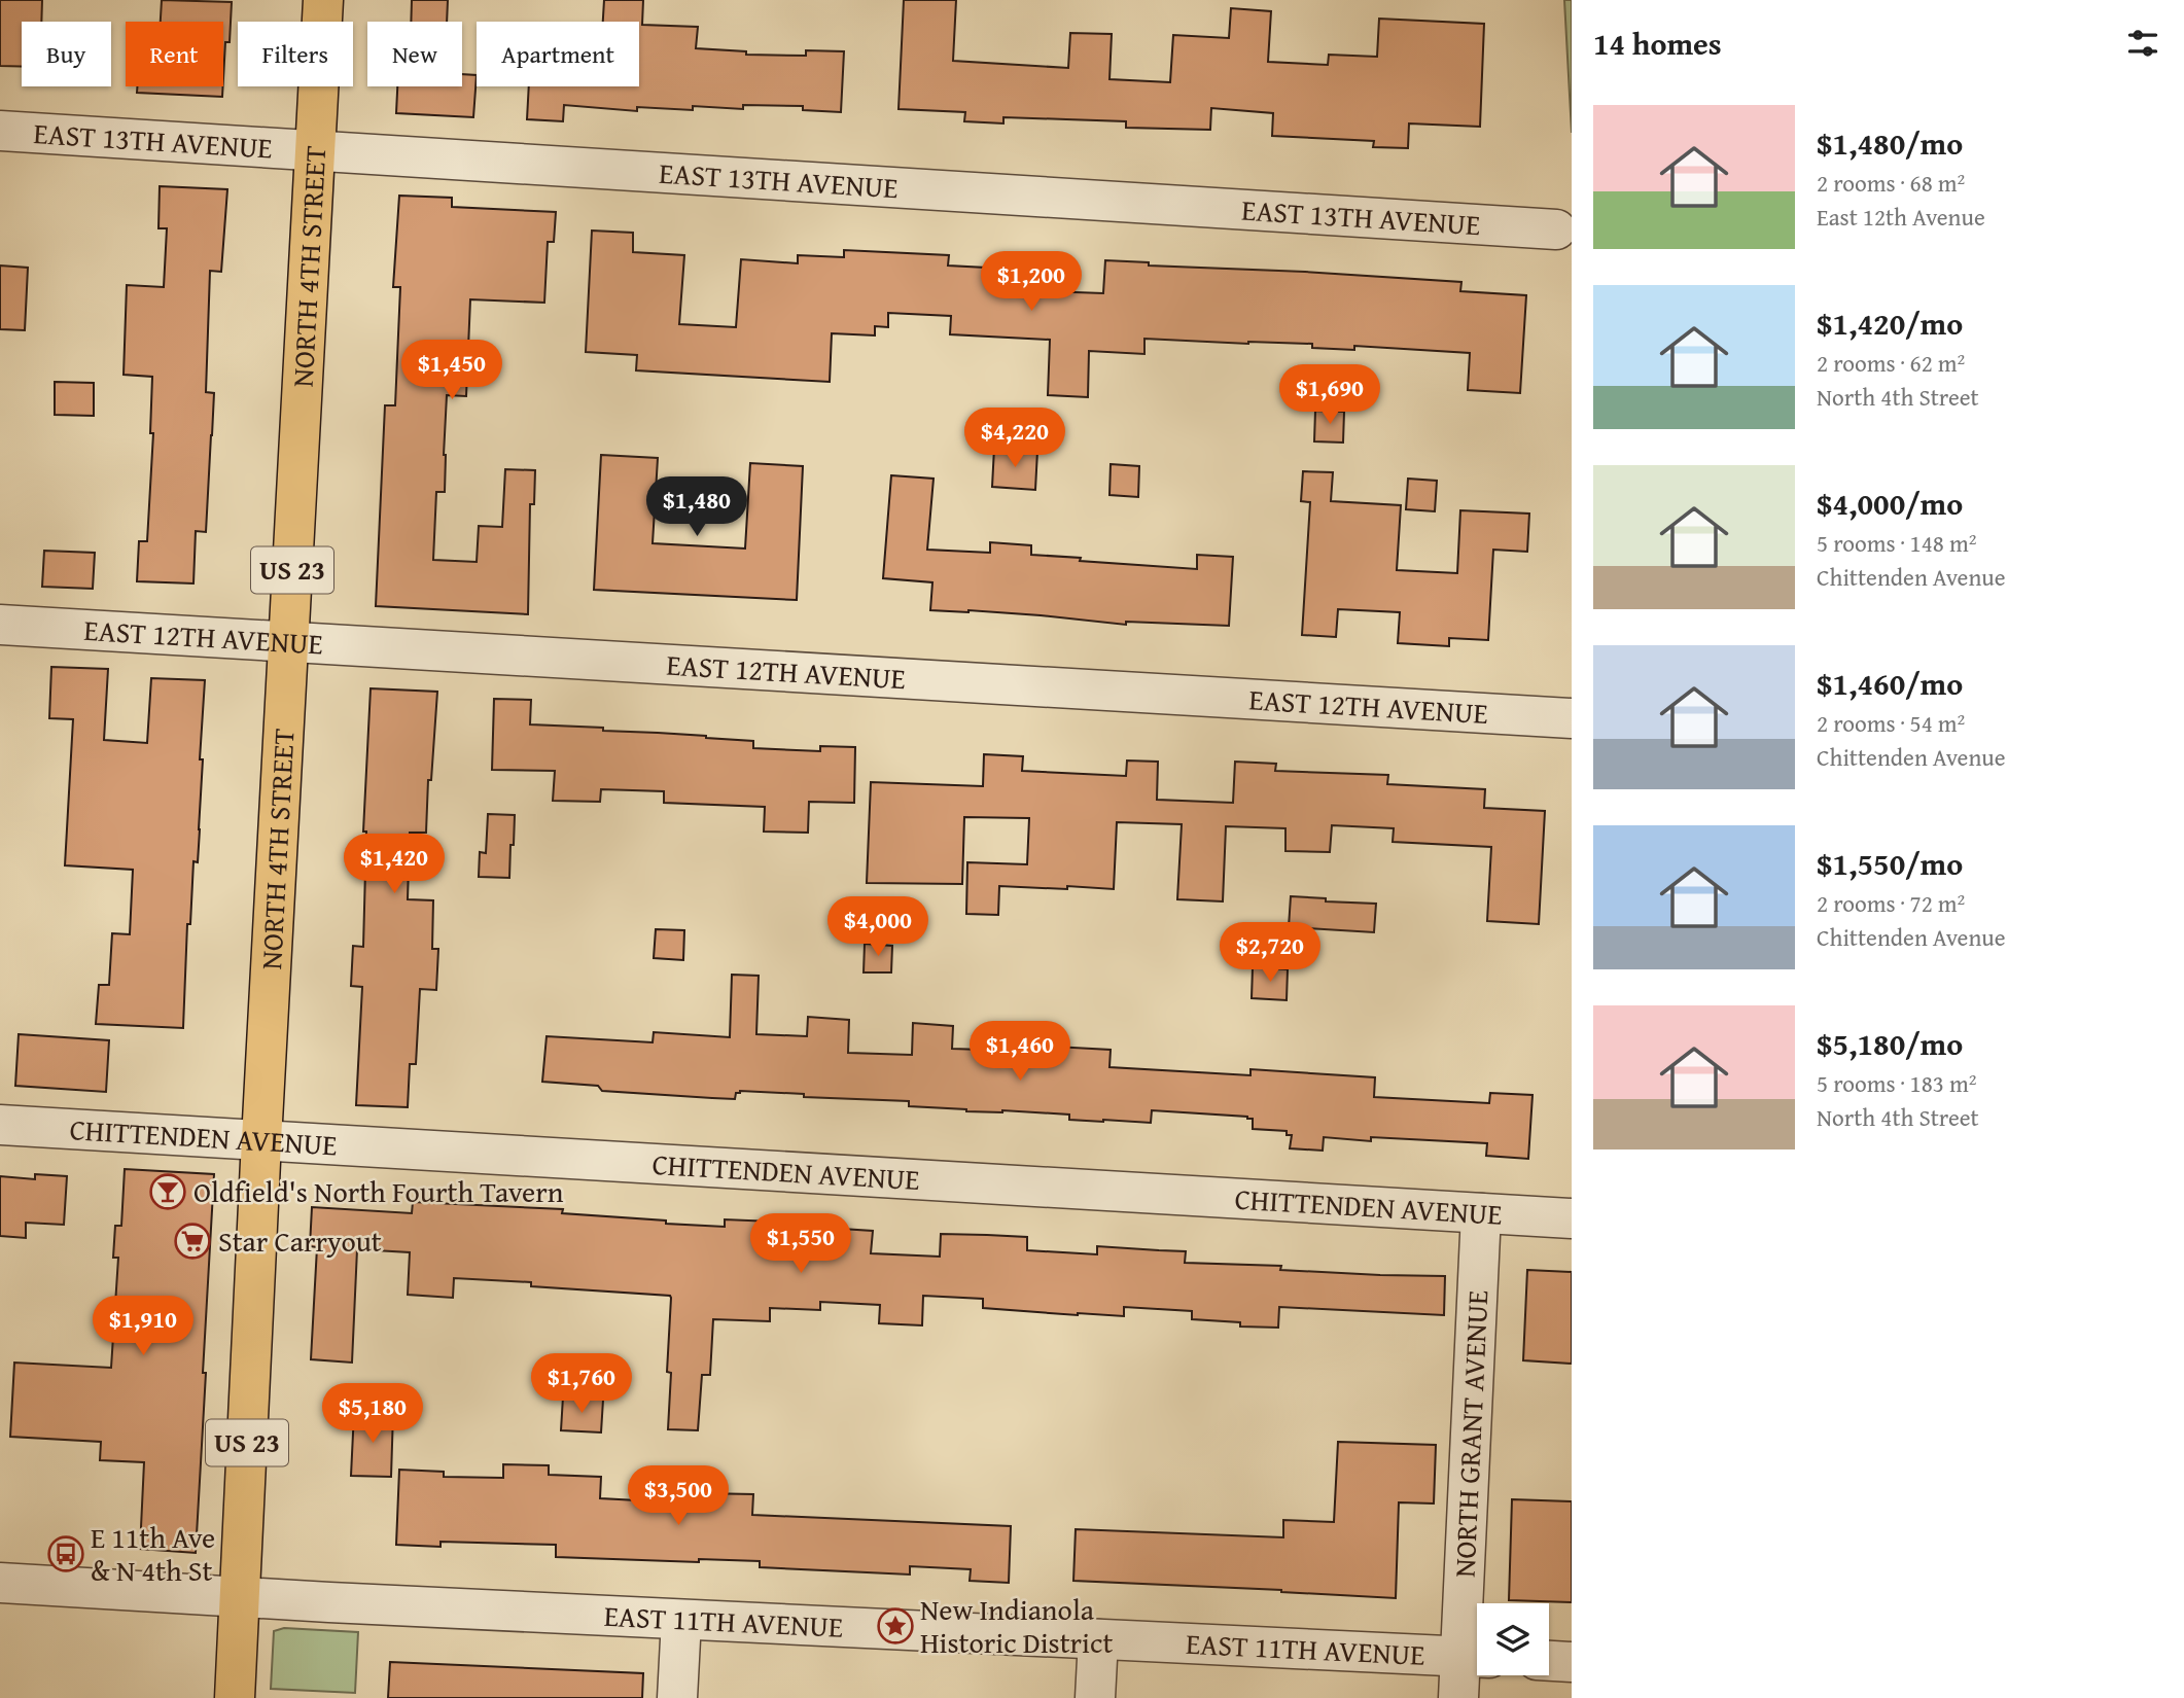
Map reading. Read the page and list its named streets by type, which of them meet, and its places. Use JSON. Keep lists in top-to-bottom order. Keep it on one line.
{"streets":{"main road":["NORTH 4TH STREET","US 23"],"street":["EAST 13TH AVENUE","EAST 12TH AVENUE","CHITTENDEN AVENUE","NORTH GRANT AVENUE","EAST 11TH AVENUE"]},"crossings":[["EAST 13TH AVENUE","NORTH 4TH STREET"],["NORTH 4TH STREET","EAST 12TH AVENUE"],["NORTH 4TH STREET","CHITTENDEN AVENUE"],["NORTH 4TH STREET","EAST 11TH AVENUE"],["CHITTENDEN AVENUE","NORTH GRANT AVENUE"],["NORTH GRANT AVENUE","EAST 11TH AVENUE"]],"places":{"bar":["Oldfield's North Fourth Tavern"],"supermarket":["Star Carryout"],"bus stop":["E 11th Ave & N 4th St"],"place":["New Indianola Historic District"]},"page":{"heading":"14 homes","chip":["Buy","Rent","Filters","New","Apartment"],"list":[{"name":"$1,480/mo","note":"2 rooms · 68 m² · East 12th Avenue"},{"name":"$1,420/mo","note":"2 rooms · 62 m² · North 4th Street"},{"name":"$4,000/mo","note":"5 rooms · 148 m² · Chittenden Avenue"},{"name":"$1,460/mo","note":"2 rooms · 54 m² · Chittenden Avenue"},{"name":"$1,550/mo","note":"2 rooms · 72 m² · Chittenden Avenue"},{"name":"$5,180/mo","note":"5 rooms · 183 m² · North 4th Street"}],"price":["$1,200","$1,450","$1,690","$4,220","$1,480","$1,420","$4,000","$2,720","$1,460","$1,550","$1,910","$1,760","$5,180","$3,500"]}}
